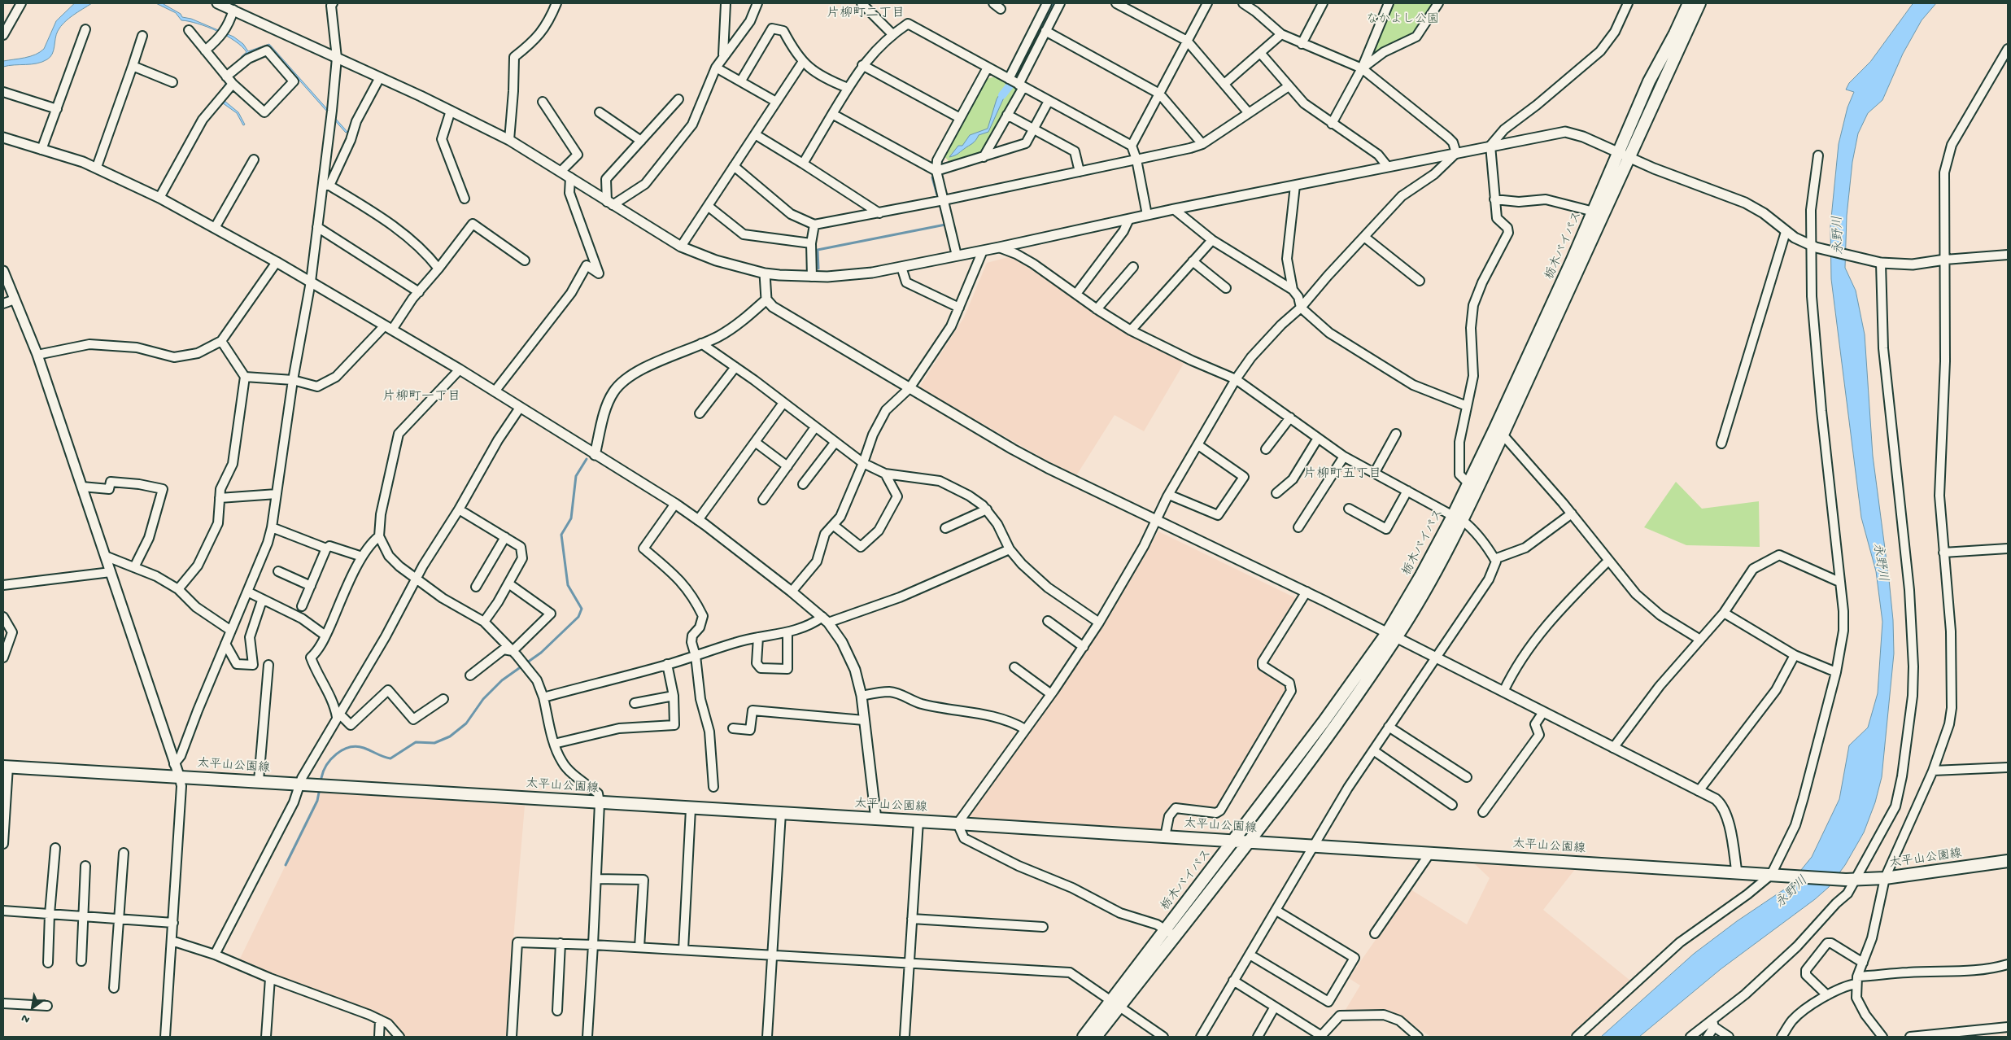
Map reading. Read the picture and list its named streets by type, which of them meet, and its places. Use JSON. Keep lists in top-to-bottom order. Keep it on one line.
{"streets":{"main road":["栃木バイパス","太平山公園線"]},"crossings":[["栃木バイパス","太平山公園線"]],"districts":["片柳町二丁目","片柳町一丁目","片柳町五丁目"],"water":["永野川"],"parks":["なかよし公園"],"north":"bottom left"}
